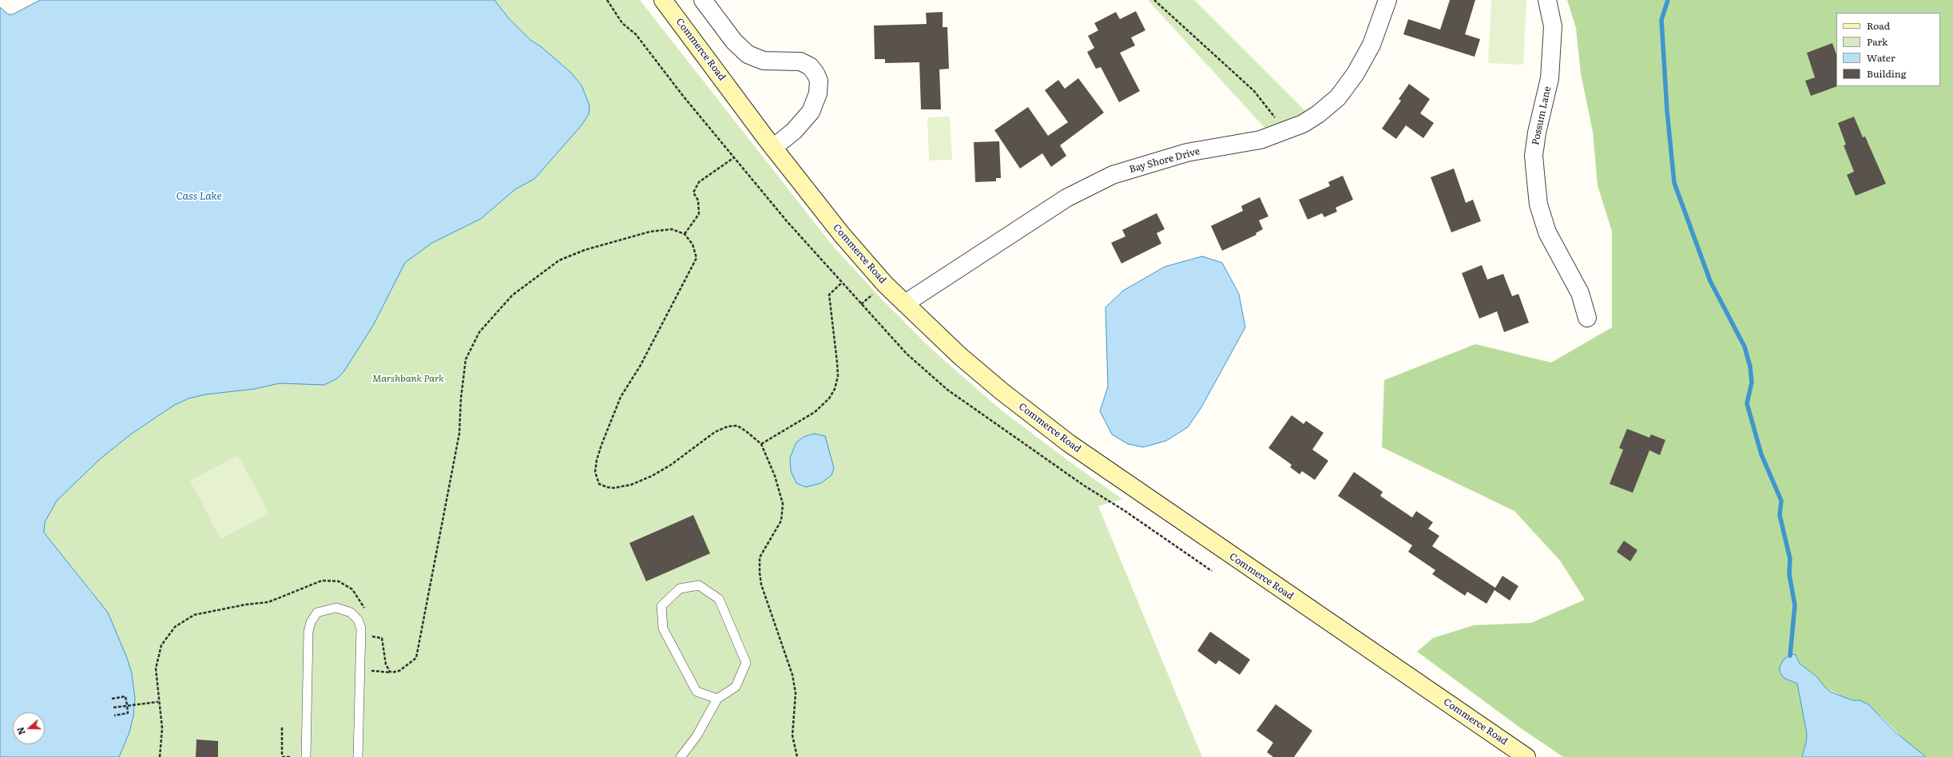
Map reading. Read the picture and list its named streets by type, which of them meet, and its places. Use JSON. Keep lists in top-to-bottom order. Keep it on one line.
{"streets":{"main road":["Commerce Road"],"street":["Possum Lane","Bay Shore Drive"]},"crossings":[["Commerce Road","Bay Shore Drive"]],"water":["Cass Lake"],"parks":["Marshbank Park"],"legend":["Road","Park","Water","Building"],"north":"left"}
